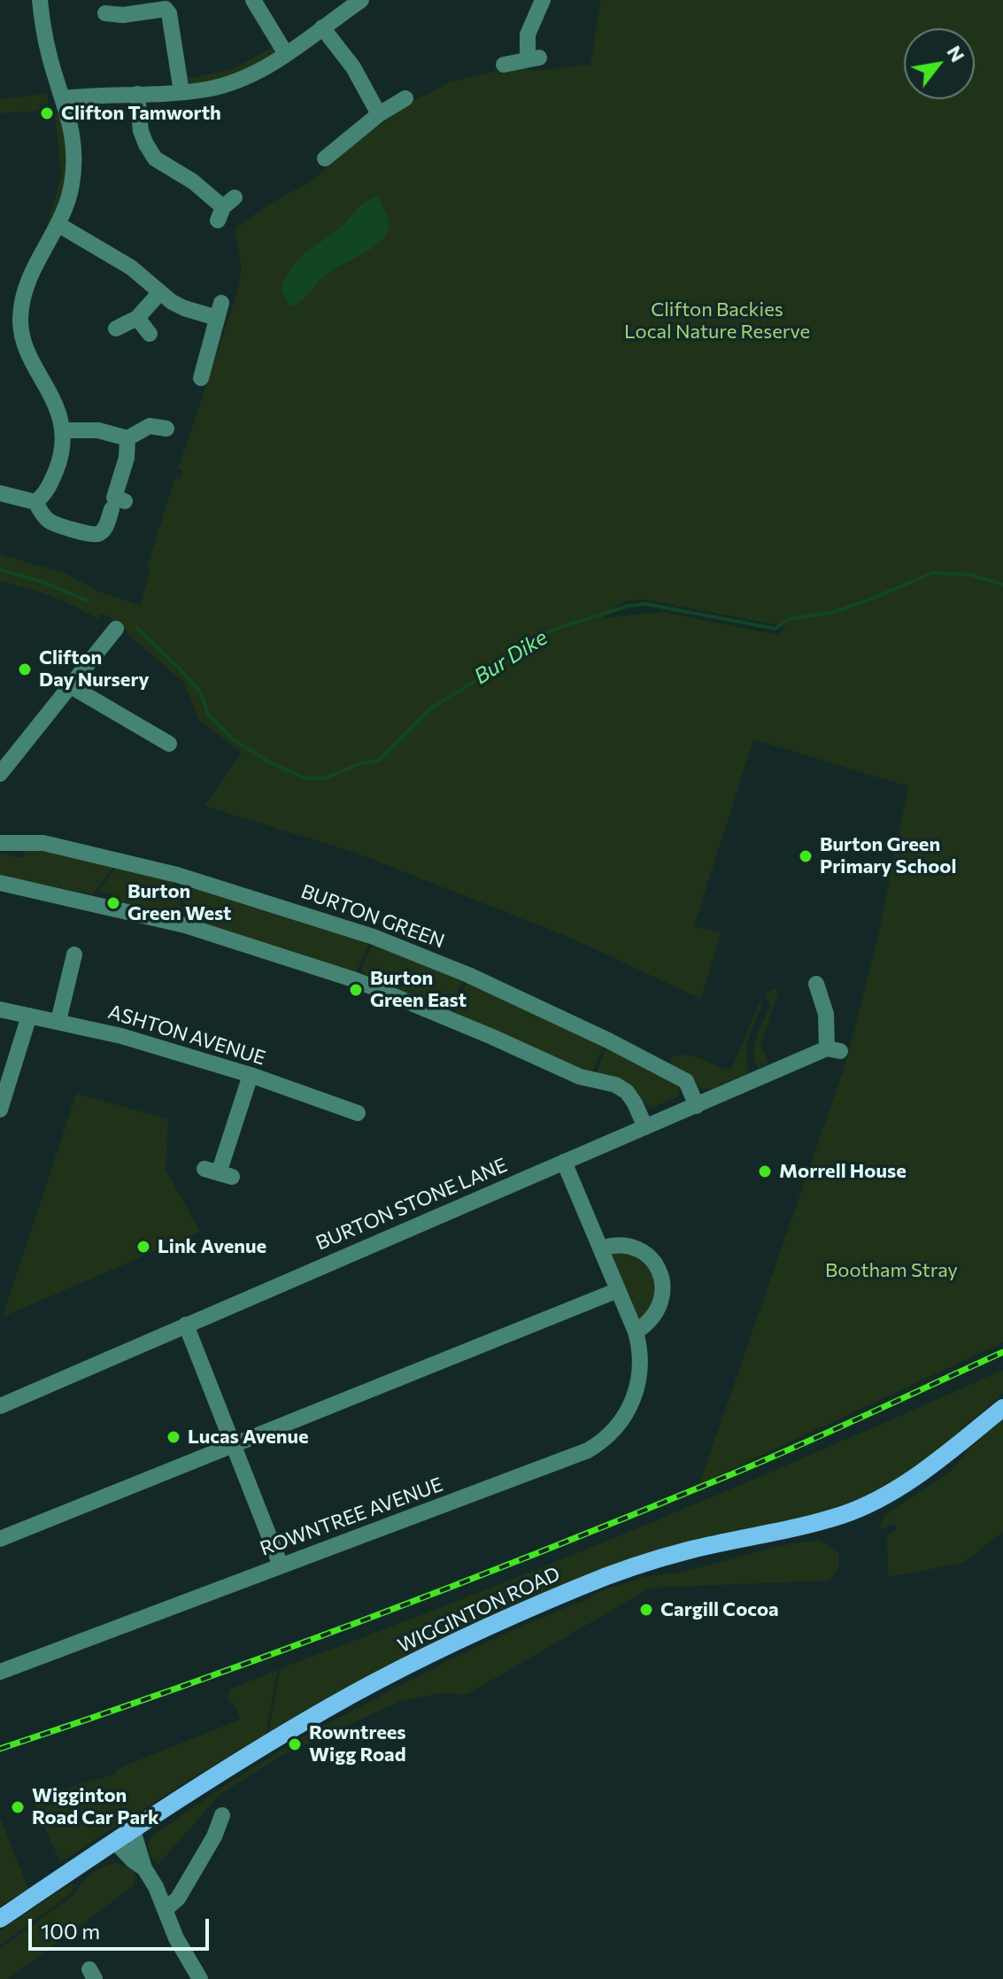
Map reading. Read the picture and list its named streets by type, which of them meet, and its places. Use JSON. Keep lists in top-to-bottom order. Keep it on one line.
{"streets":{"main road":["WIGGINTON ROAD"],"street":["BURTON GREEN","ASHTON AVENUE","BURTON STONE LANE","ROWNTREE AVENUE"]},"crossings":[["BURTON GREEN","BURTON STONE LANE"],["BURTON STONE LANE","ROWNTREE AVENUE"]],"water":["Bur Dike"],"parks":["Clifton Backies Local Nature Reserve","Bootham Stray"],"places":["Clifton Tamworth","Clifton Day Nursery","Burton Green Primary School","Burton Green West","Burton Green East","Morrell House","Link Avenue","Lucas Avenue","Cargill Cocoa","Rowntrees Wigg Road","Wigginton Road Car Park"],"scale_bar":"100 m","north":"top right"}
